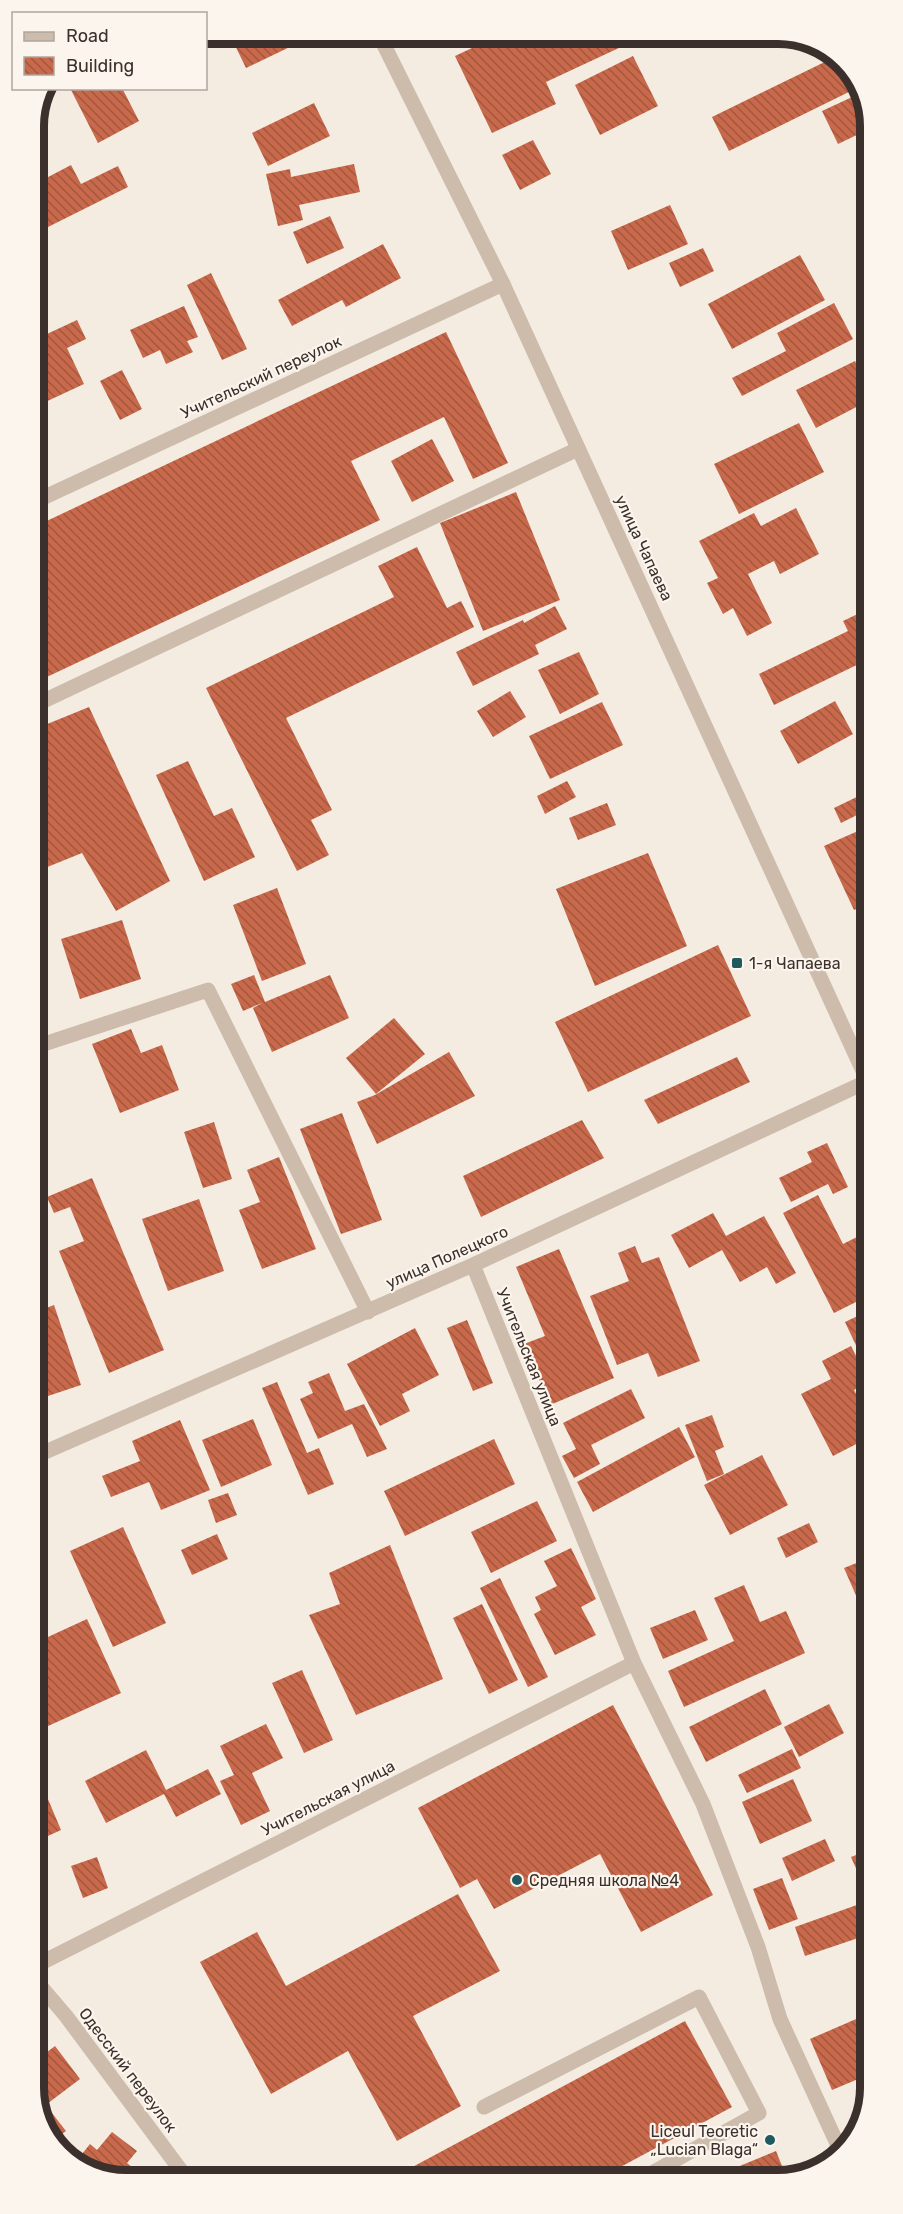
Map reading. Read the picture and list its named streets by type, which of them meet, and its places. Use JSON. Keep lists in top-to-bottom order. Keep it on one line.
{"streets":{"street":["Учительский переулок","улица Чапаева","улица Полецкого","Учительская улица","Одесский переулок"]},"crossings":[["Учительский переулок","улица Чапаева"],["улица Полецкого","Учительская улица"]],"places":{"transit":["1-я Чапаева"],"other":["Средняя школа №4","Liceul Teoretic „Lucian Blaga“"]},"legend":["Road","Building"]}
